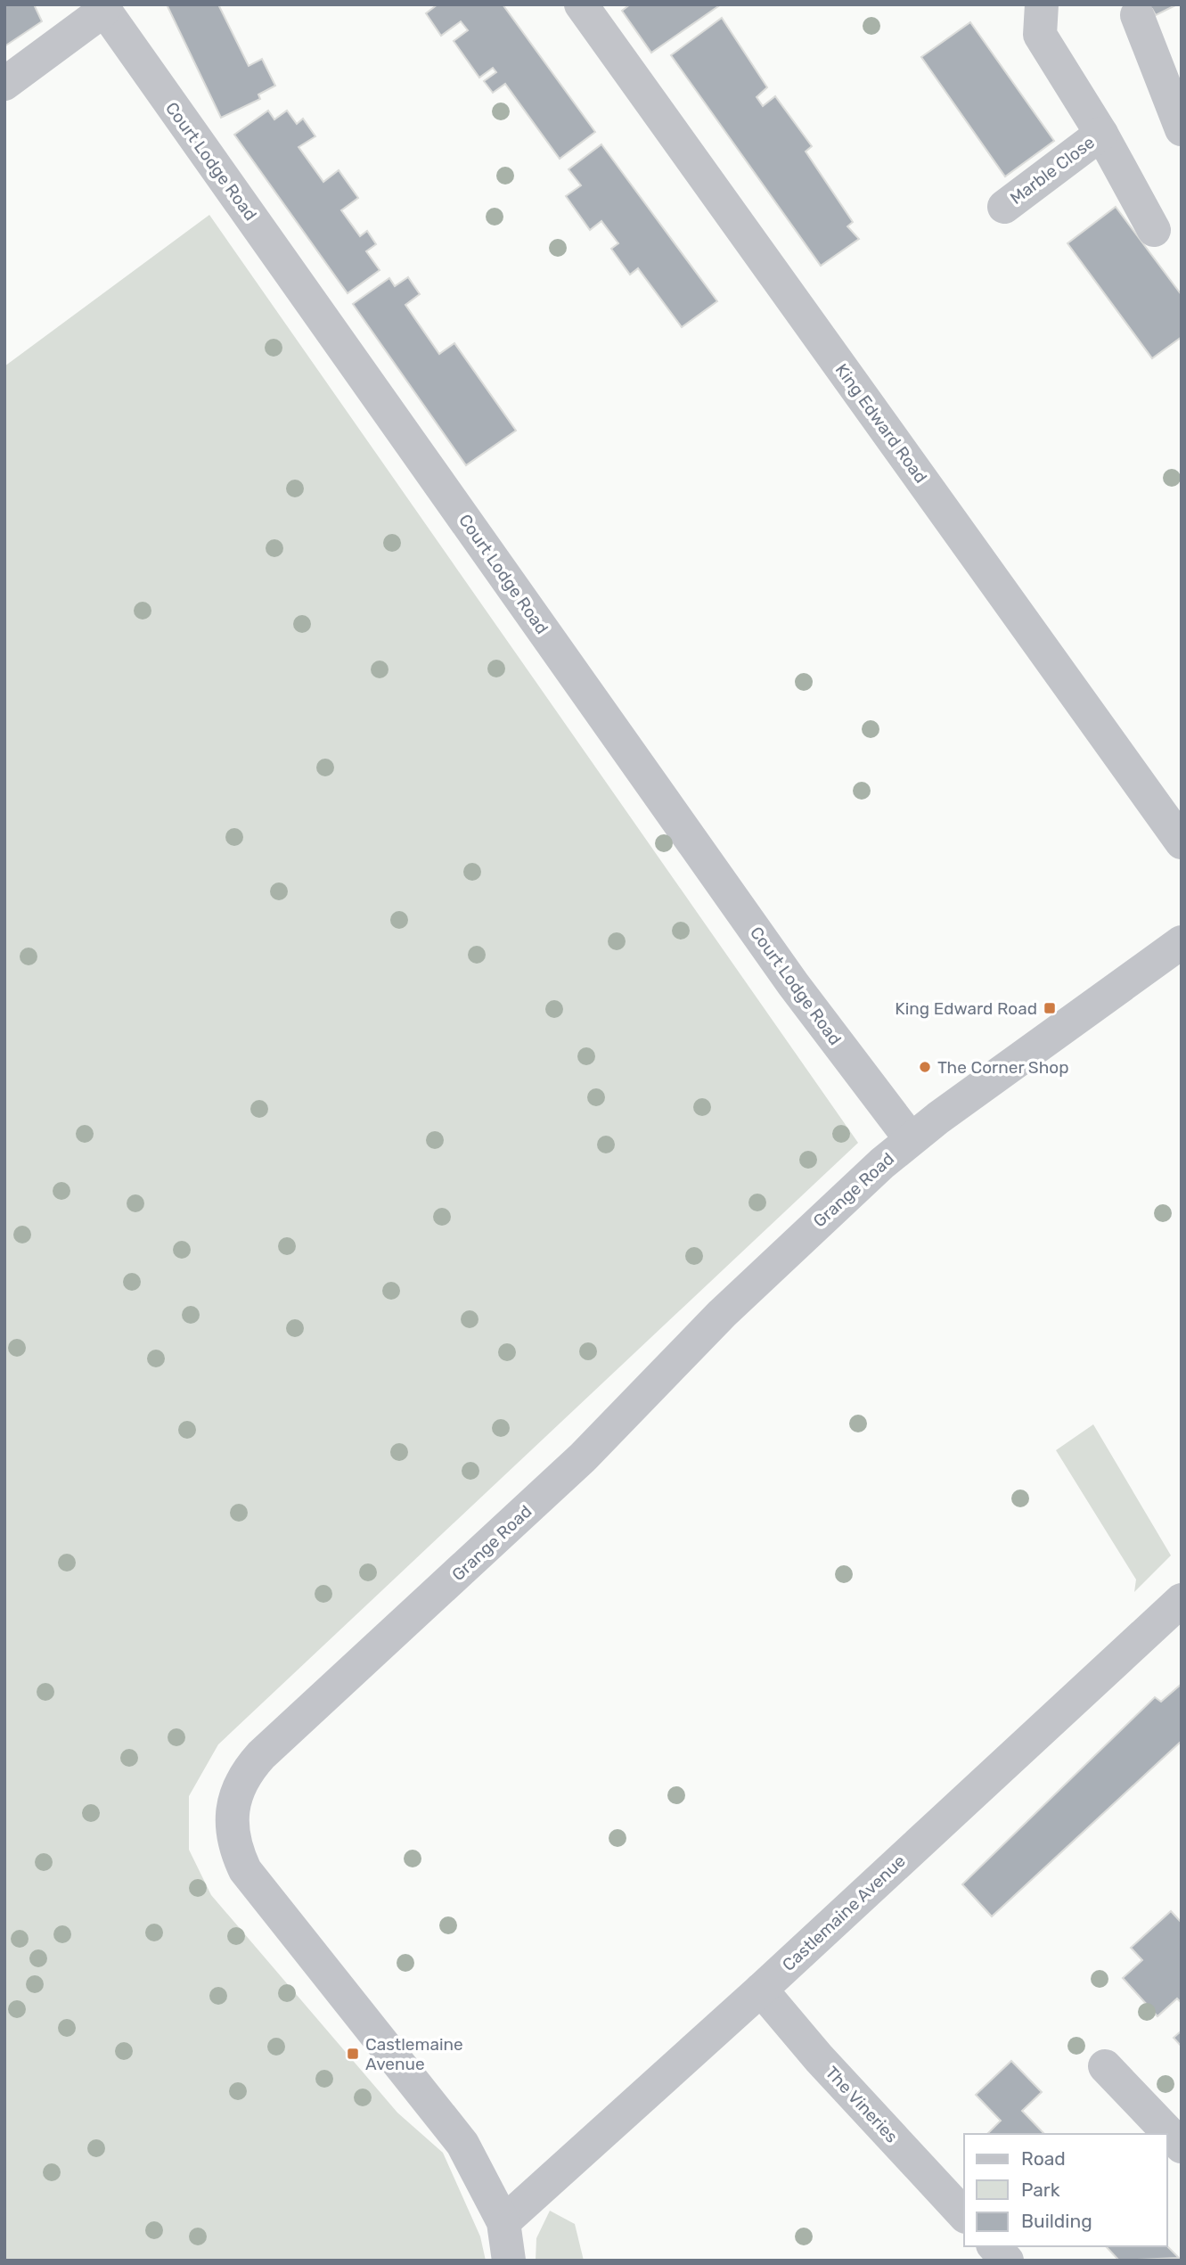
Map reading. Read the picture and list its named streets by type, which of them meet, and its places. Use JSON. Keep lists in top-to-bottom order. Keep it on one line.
{"streets":{"street":["Court Lodge Road","Marble Close","King Edward Road","Grange Road","Castlemaine Avenue","The Vineries"]},"crossings":[["Court Lodge Road","Grange Road"],["Grange Road","Castlemaine Avenue"],["Castlemaine Avenue","The Vineries"]],"places":{"transit":["King Edward Road","Castlemaine Avenue"],"other":["The Corner Shop"]},"legend":["Road","Park","Building"]}
